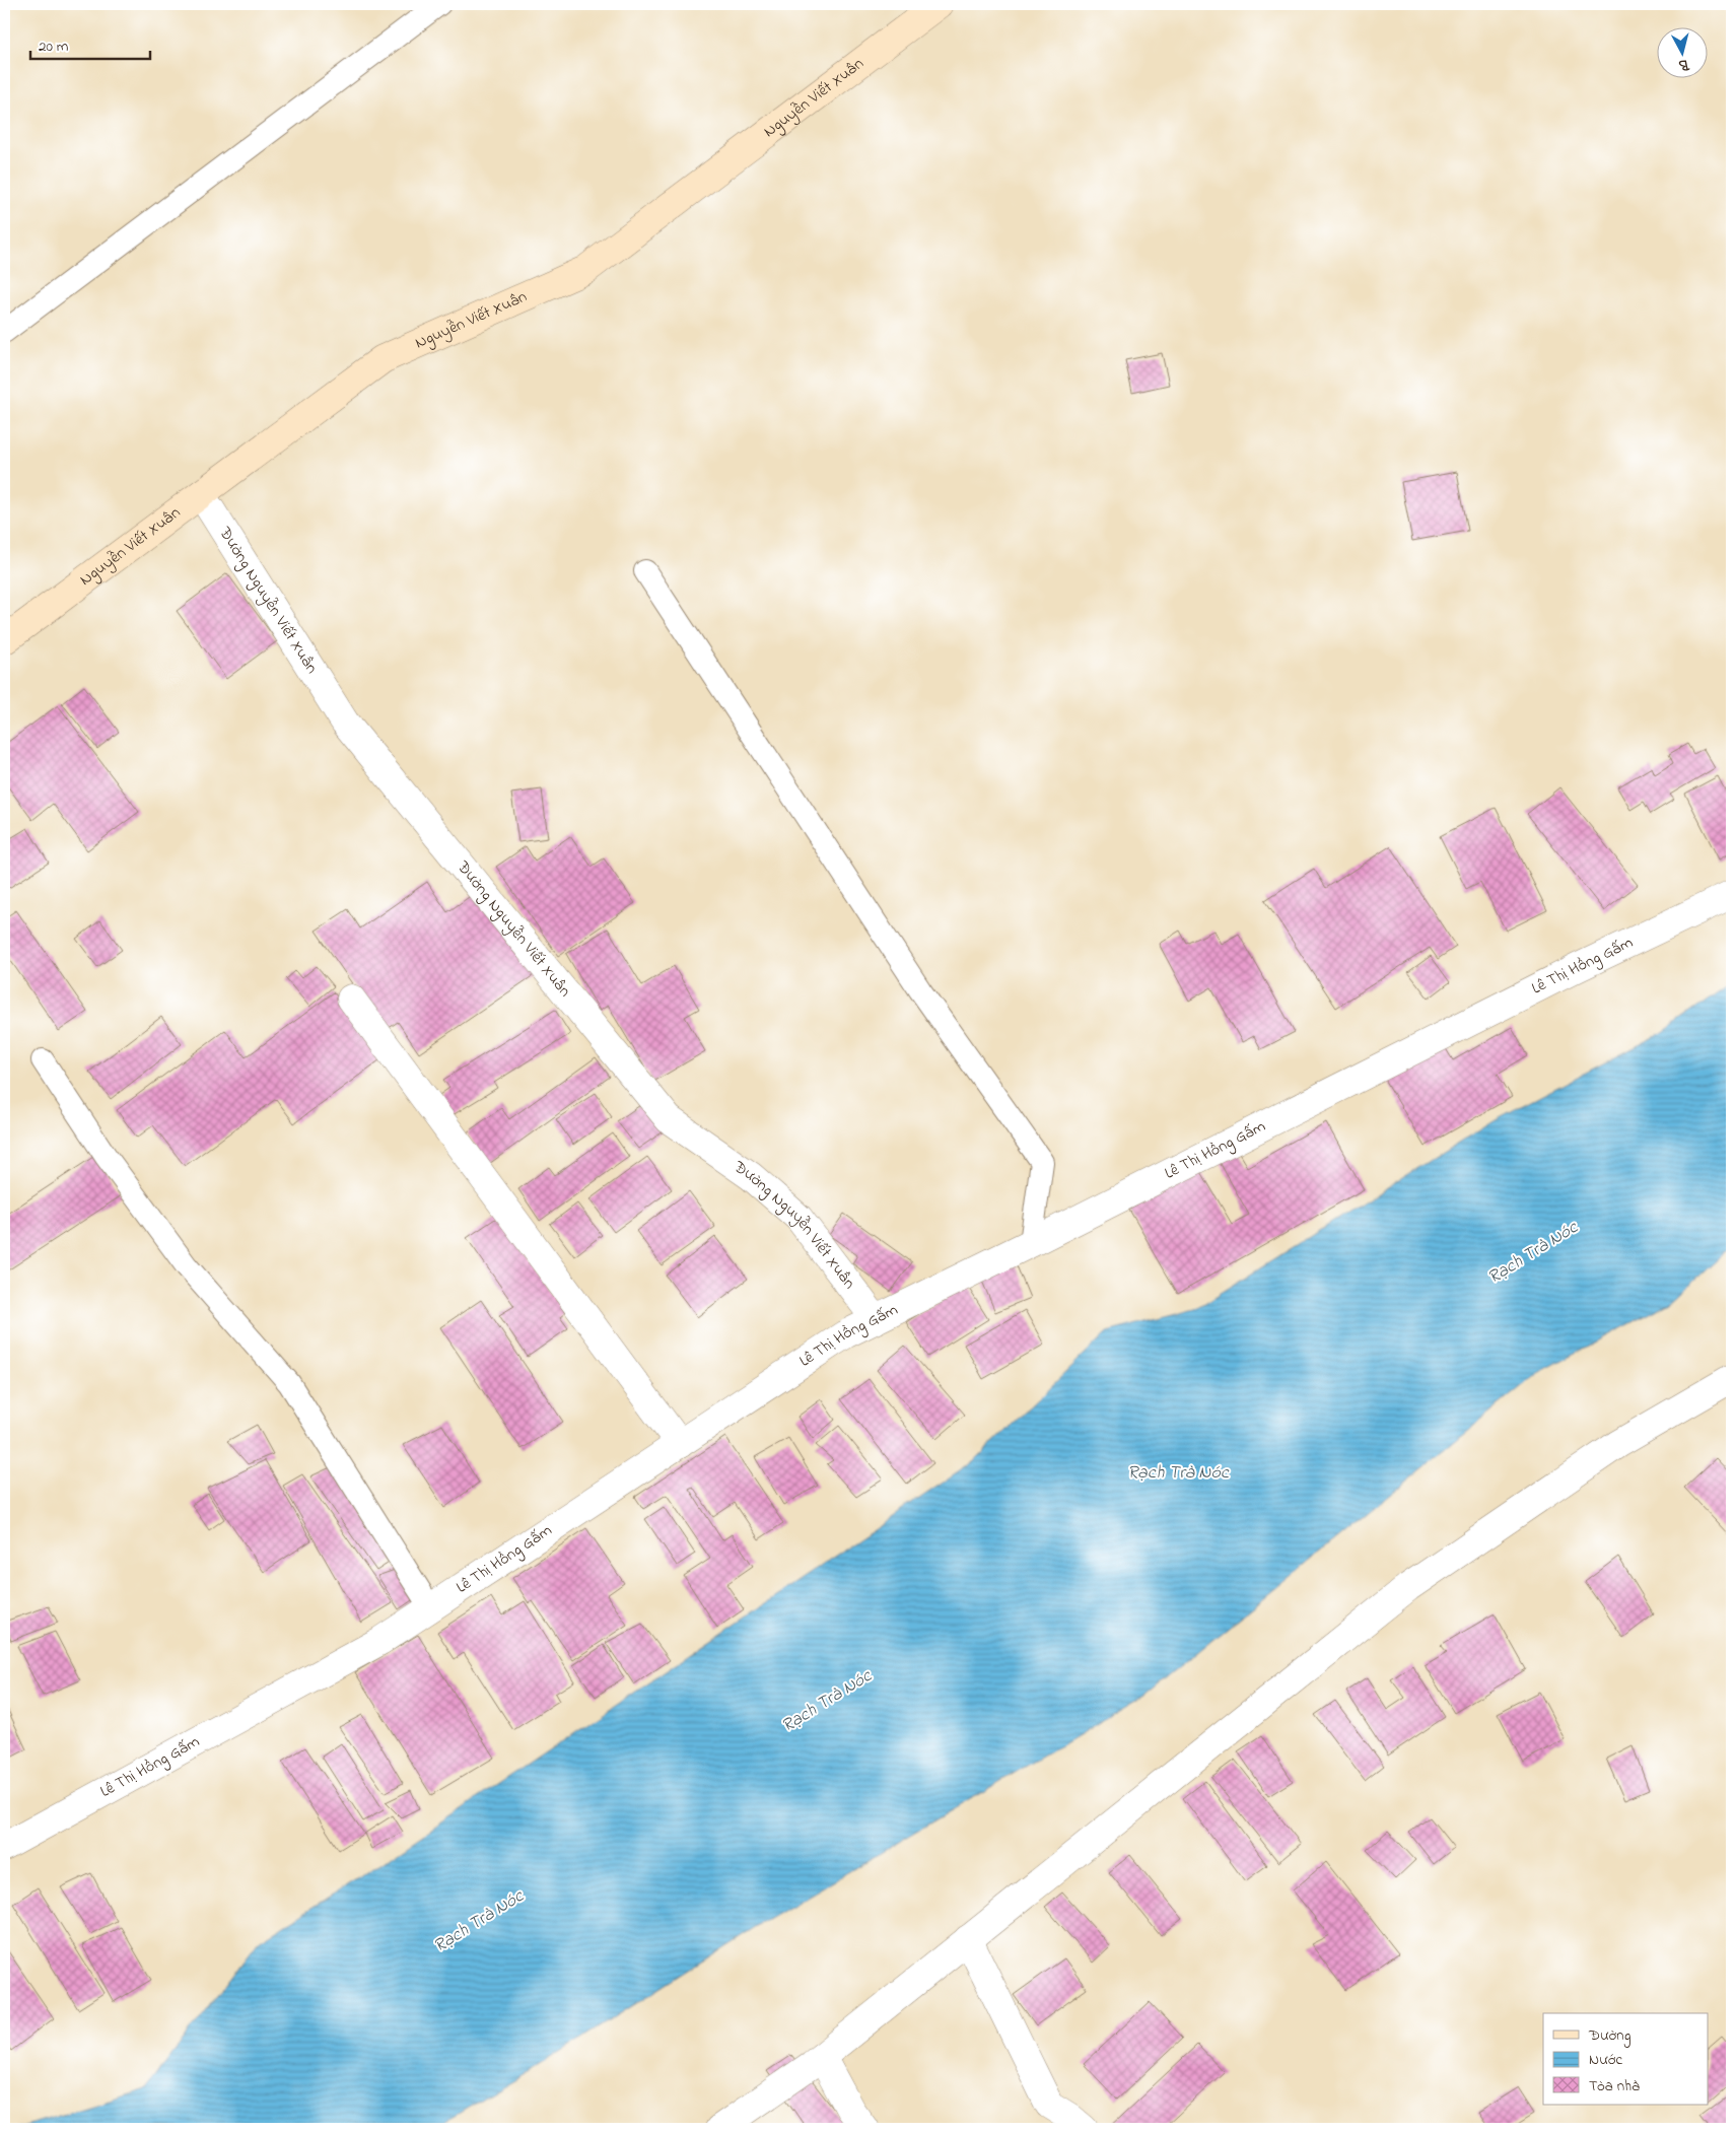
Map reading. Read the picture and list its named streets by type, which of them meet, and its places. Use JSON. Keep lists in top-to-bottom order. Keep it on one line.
{"streets":{"street":["Nguyễn Viết Xuân","Đường Nguyễn Viết Xuân","Lê Thị Hồng Gấm"]},"crossings":[["Nguyễn Viết Xuân","Đường Nguyễn Viết Xuân"],["Đường Nguyễn Viết Xuân","Lê Thị Hồng Gấm"]],"water":["Rạch Trà Nóc"],"legend":["Đường","Nước","Tòa nhà"],"scale_bar":"20 m","north":"bottom"}
